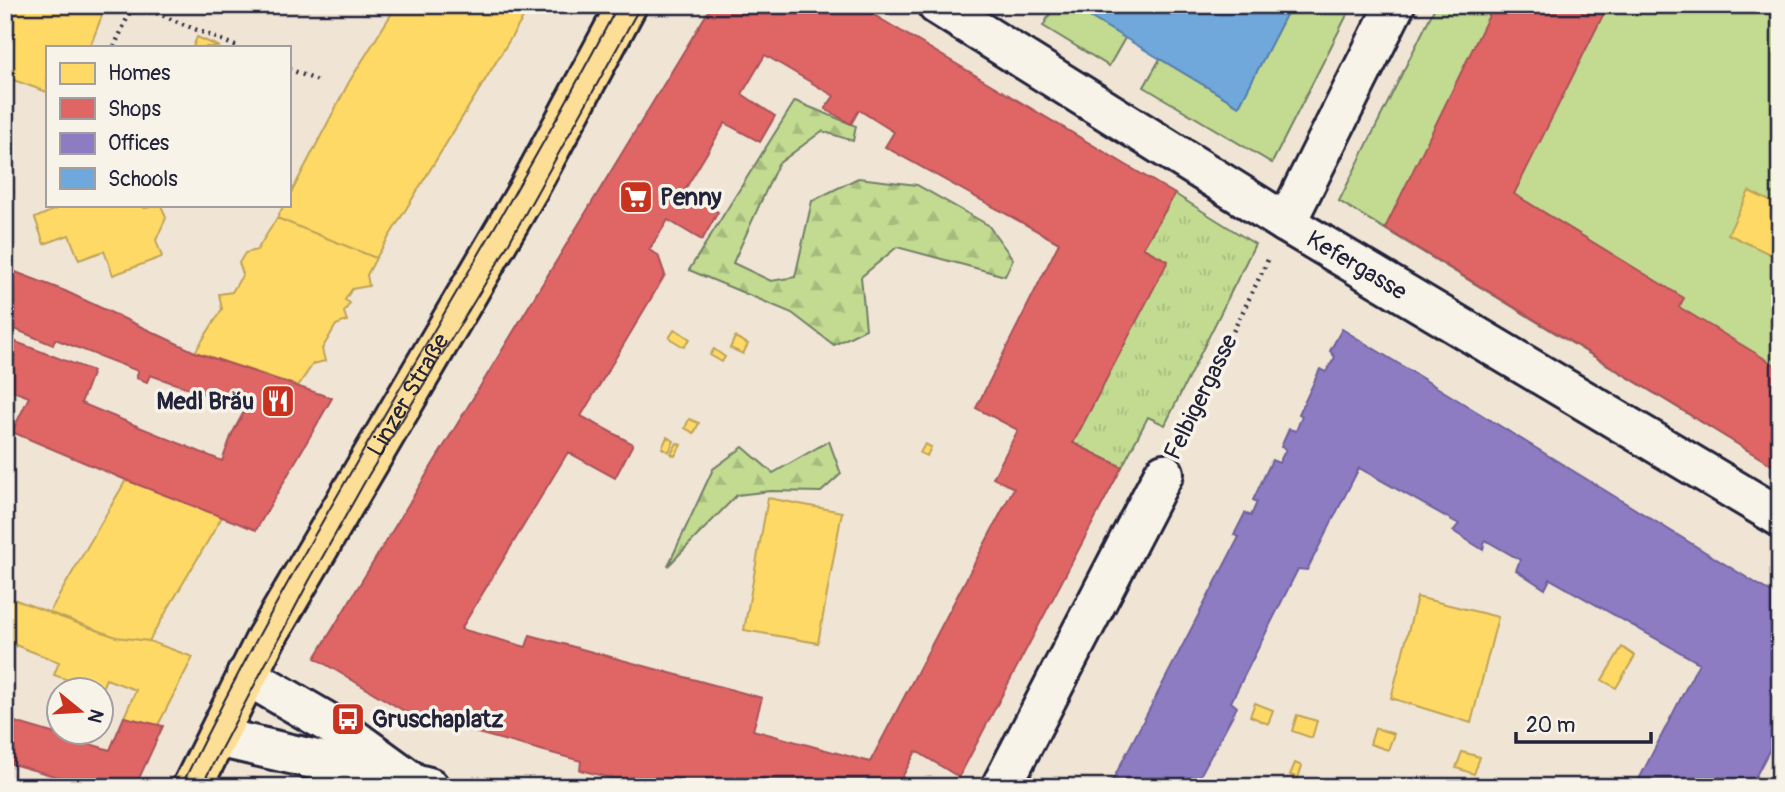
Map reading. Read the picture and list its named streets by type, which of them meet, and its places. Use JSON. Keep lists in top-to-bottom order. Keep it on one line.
{"streets":{"main road":["Linzer Straße"],"street":["Kefergasse","Felbigergasse"]},"crossings":[["Kefergasse","Felbigergasse"]],"places":{"supermarket":["Penny"],"restaurant":["Medl Bräu"],"bus stop":["Gruschaplatz"]},"legend":["Homes","Shops","Offices","Schools"],"scale_bar":"20 m","north":"right"}
